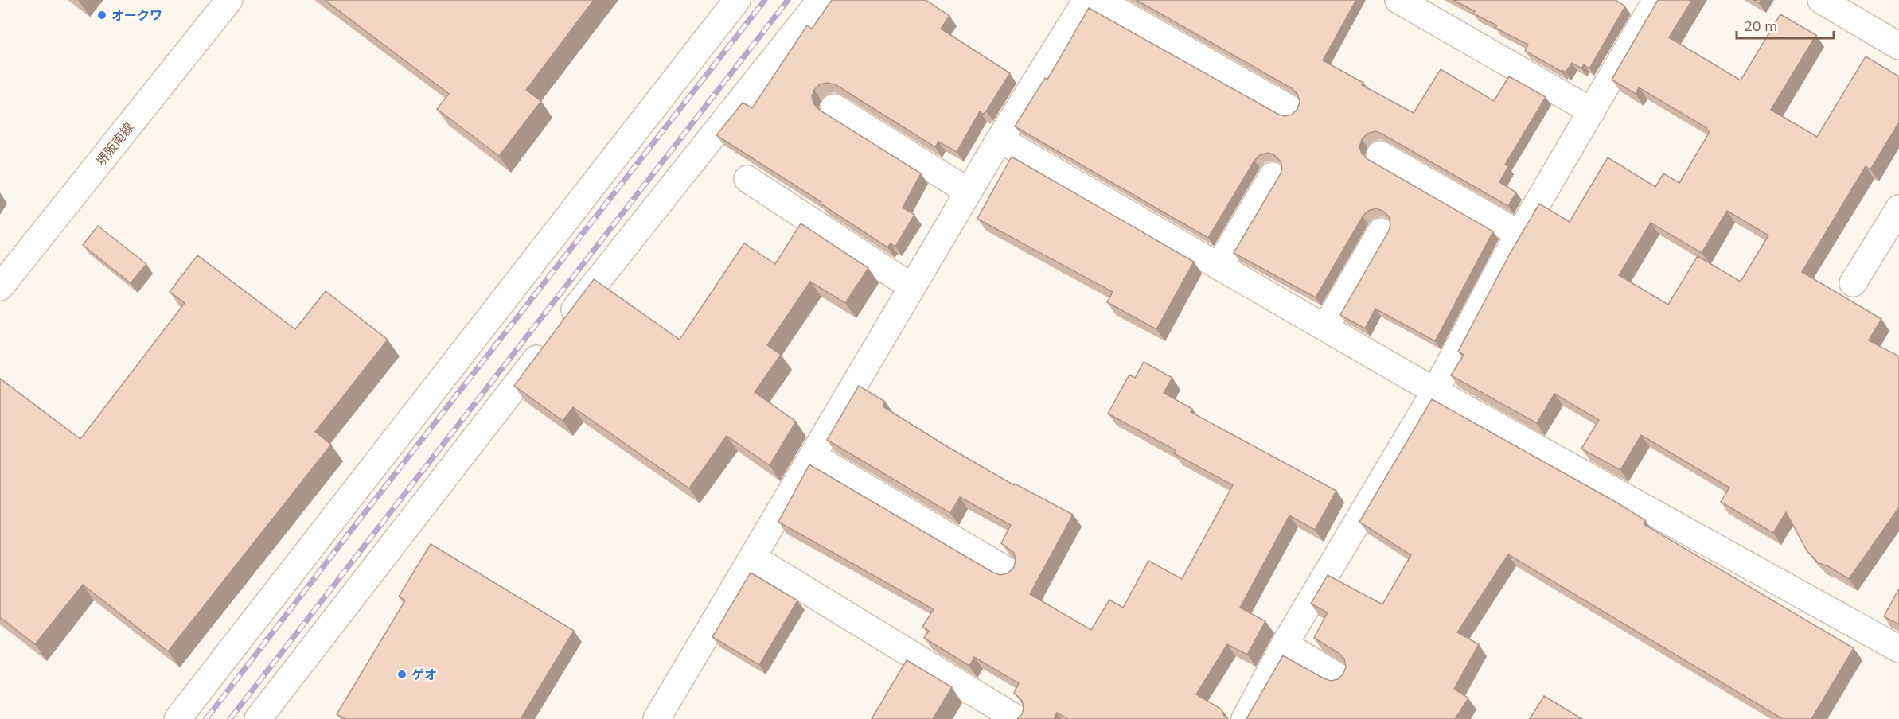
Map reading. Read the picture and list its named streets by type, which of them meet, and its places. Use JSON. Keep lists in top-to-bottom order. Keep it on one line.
{"streets":{"street":["堺阪南線"]},"places":["オークワ","ゲオ"],"scale_bar":"20 m"}
